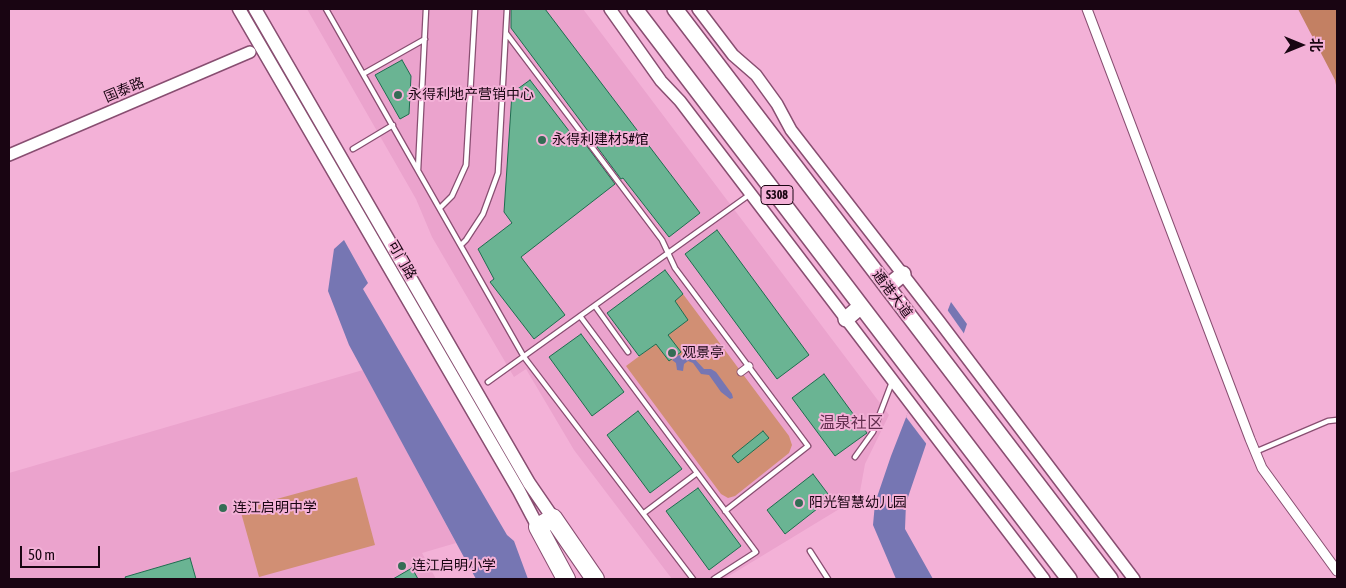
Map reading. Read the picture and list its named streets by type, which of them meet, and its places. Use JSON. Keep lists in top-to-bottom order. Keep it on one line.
{"streets":{"main road":["S308","可门路","通港大道"],"street":["国泰路"]},"districts":["温泉社区"],"places":["永得利地产营销中心","永得利建材5#馆","观景亭","阳光智慧幼儿园","连江启明中学","连江启明小学"],"scale_bar":"50 m","north":"right"}
